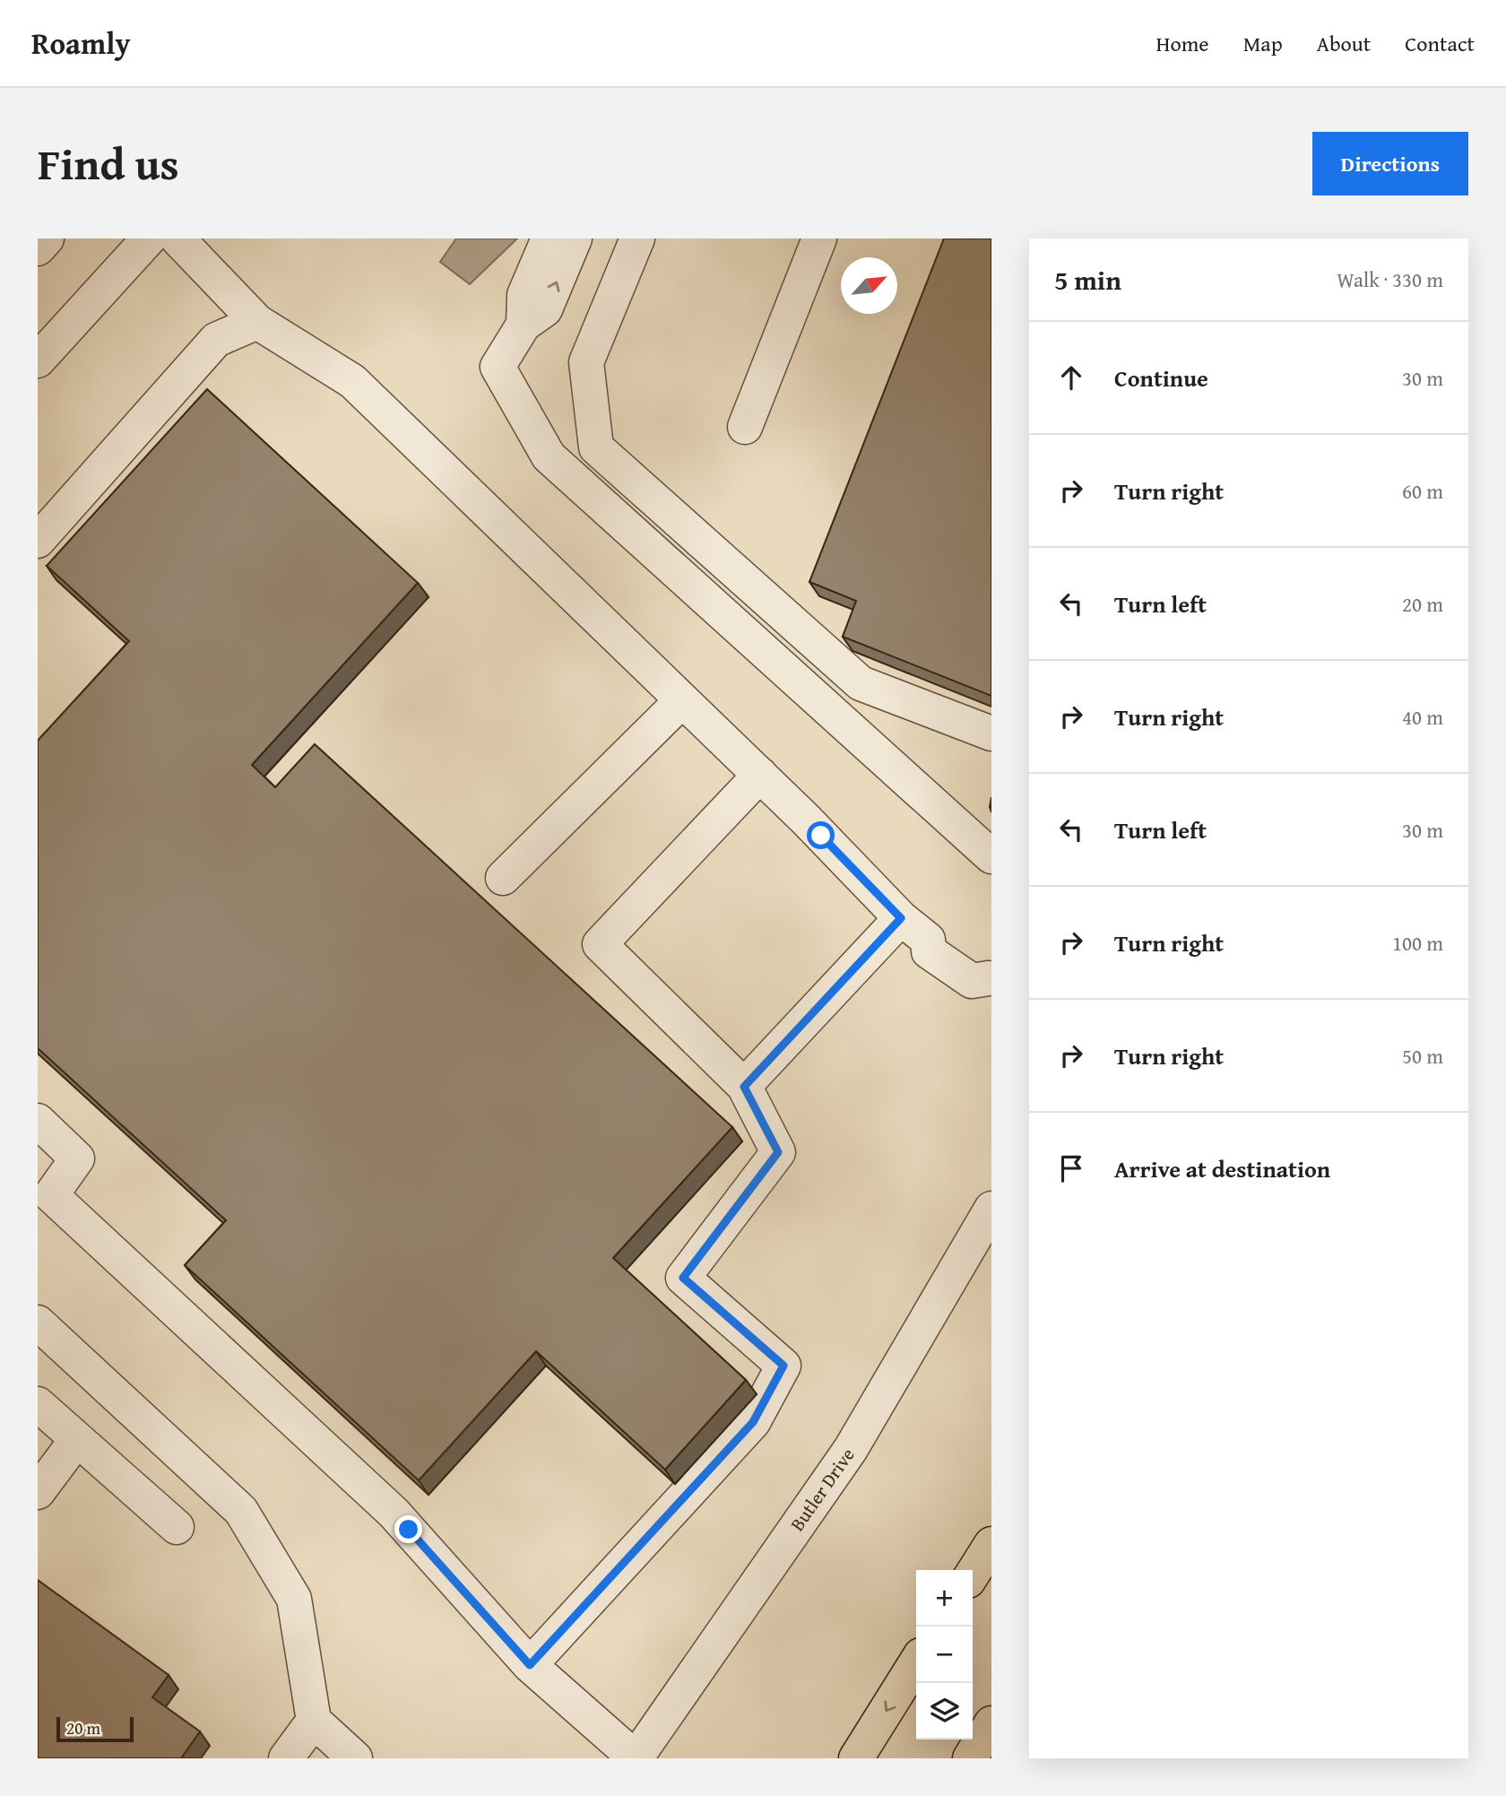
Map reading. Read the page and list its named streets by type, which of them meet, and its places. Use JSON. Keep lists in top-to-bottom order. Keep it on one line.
{"streets":{"street":["Butler Drive"]},"scale_bar":"20 m","north":"top right","page":{"header":"Roamly","nav":["Home","Map","About","Contact"],"title":"Find us","buttons":"Directions","heading":["5 min","Walk · 330 m"],"list":[["Continue","30 m"],["Turn right","60 m"],["Turn left","20 m"],["Turn right","40 m"],["Turn left","30 m"],["Turn right","100 m"],["Turn right","50 m"],"Arrive at destination"],"map_buttons":["+","−"],"scale":"20 m"}}
